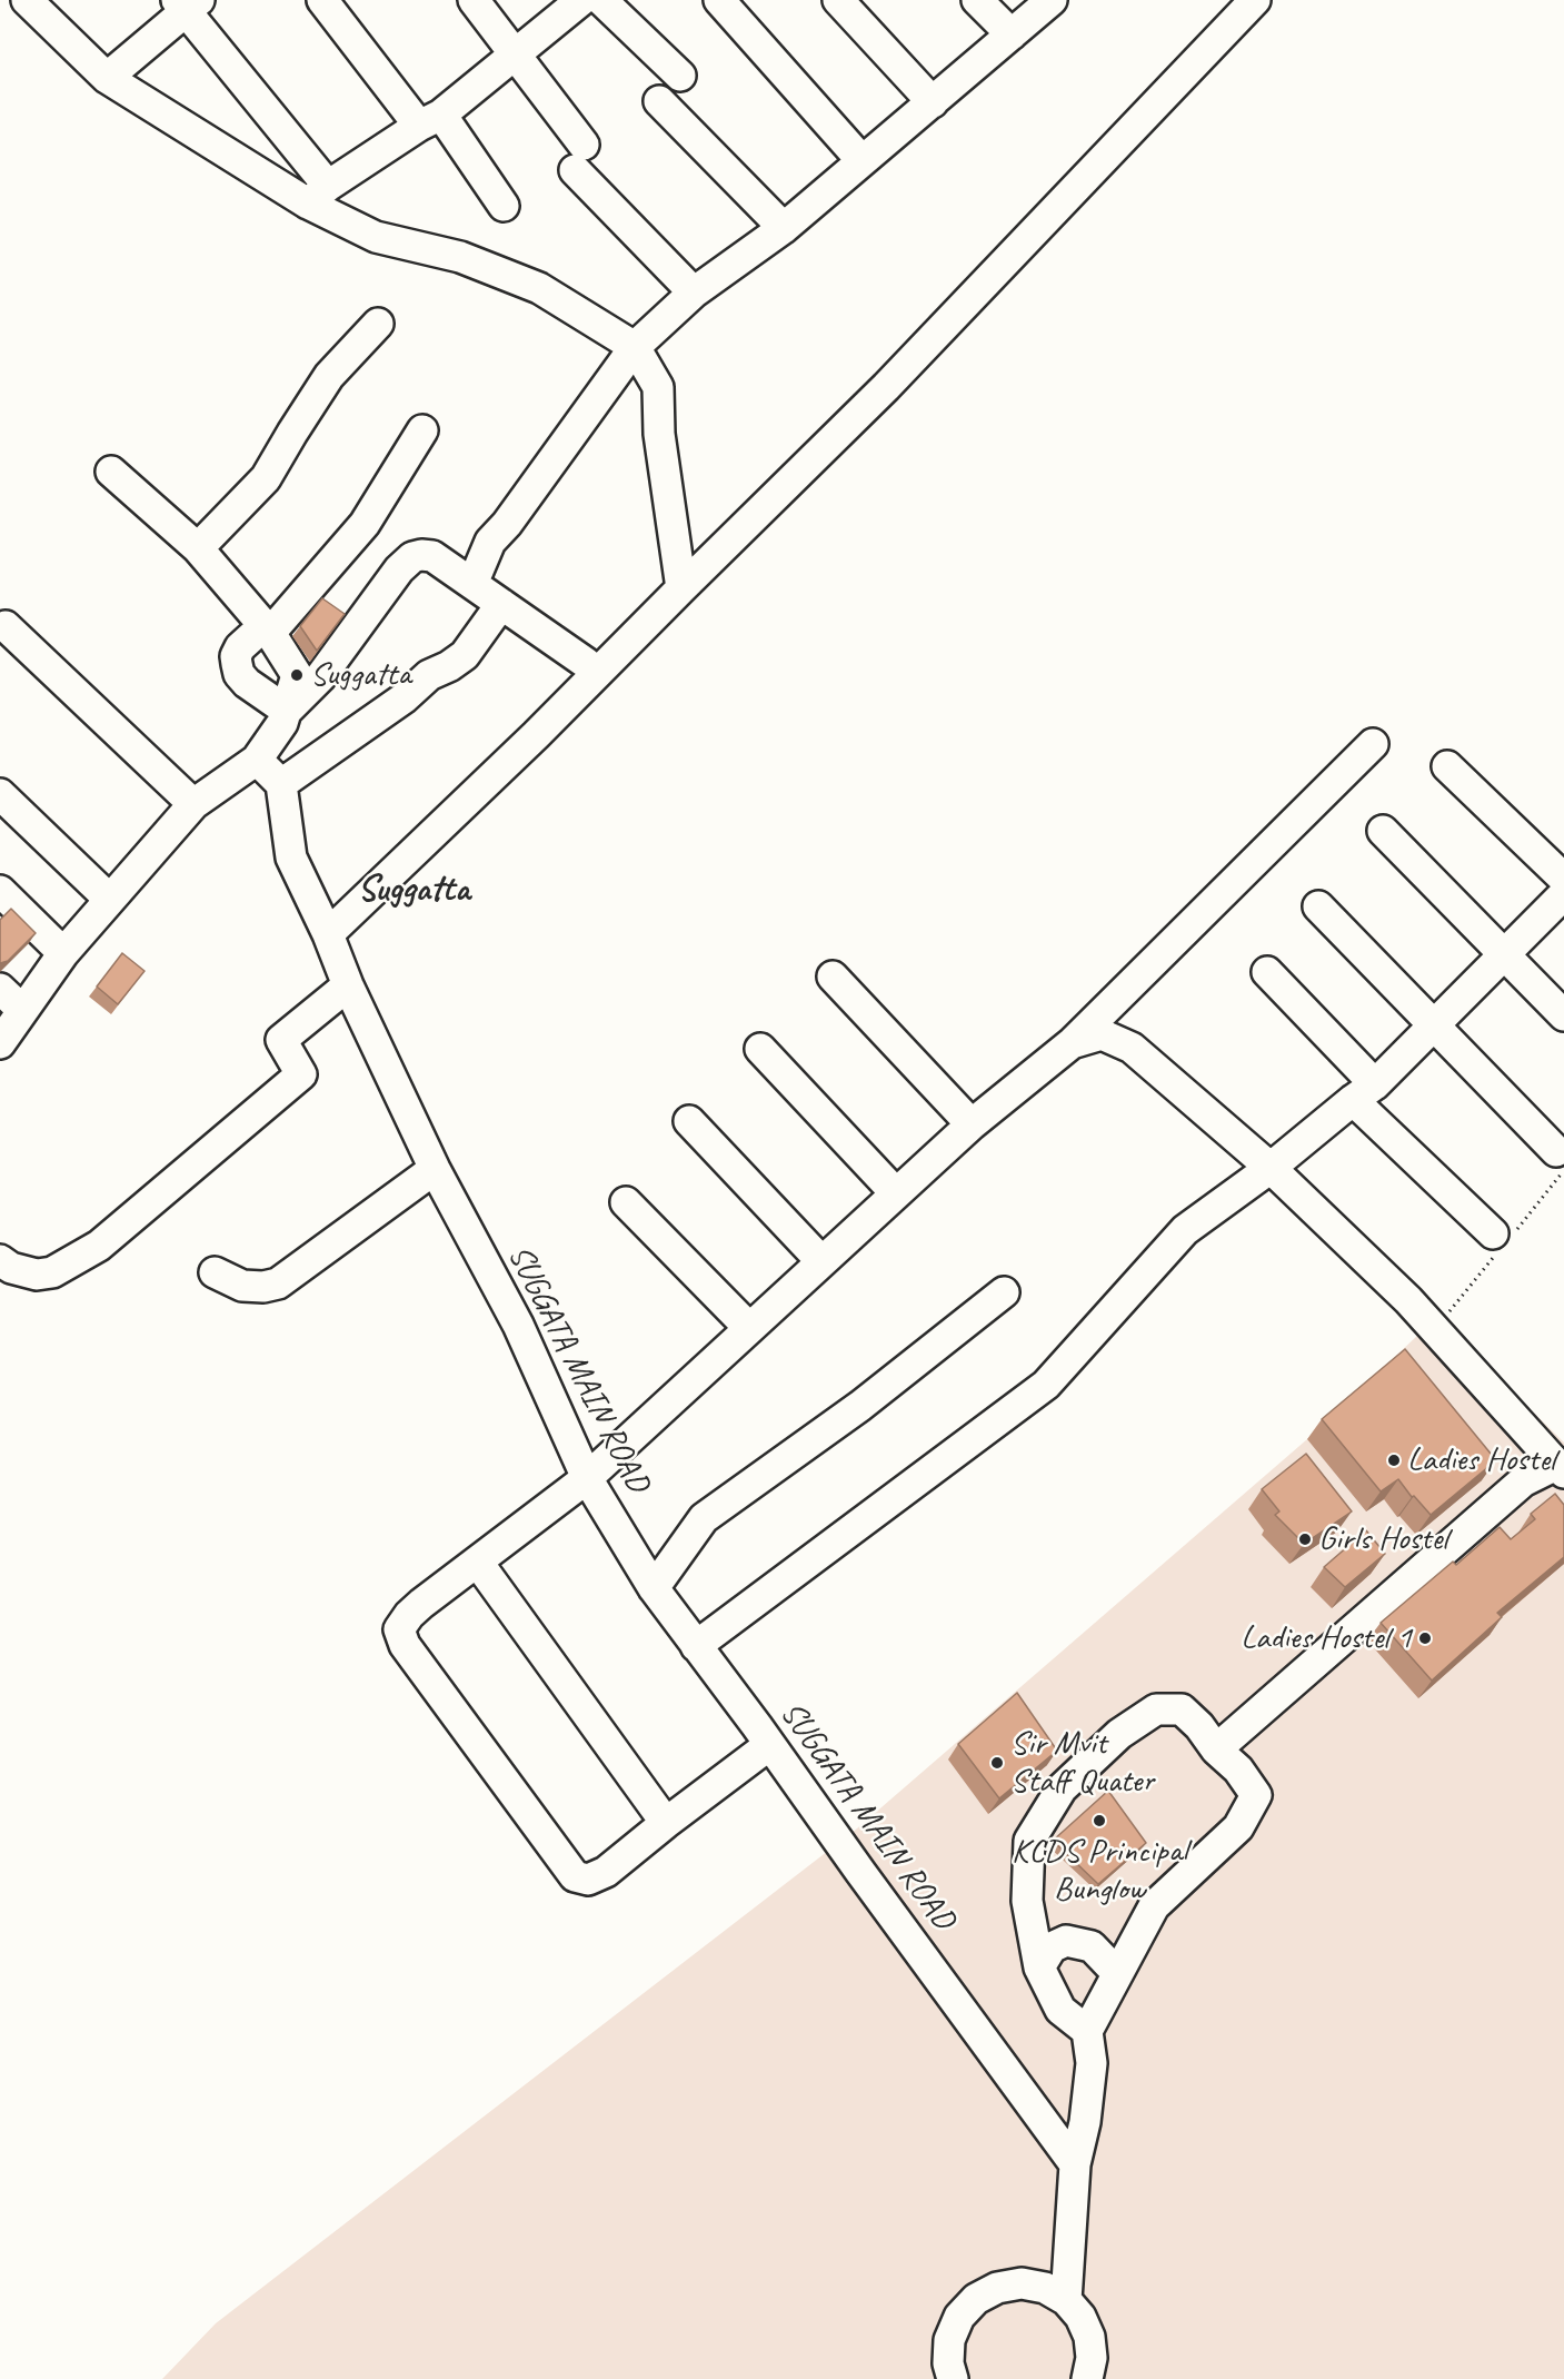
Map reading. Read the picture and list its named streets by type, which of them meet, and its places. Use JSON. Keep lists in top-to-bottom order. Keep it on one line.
{"streets":{"street":["SUGGATA MAIN ROAD"]},"districts":["Suggatta"],"places":["Suggatta","Ladies Hostel","Girls Hostel","Ladies Hostel 1","Sir Mvit Staff Quater","KCDS Principal Bunglow"]}
